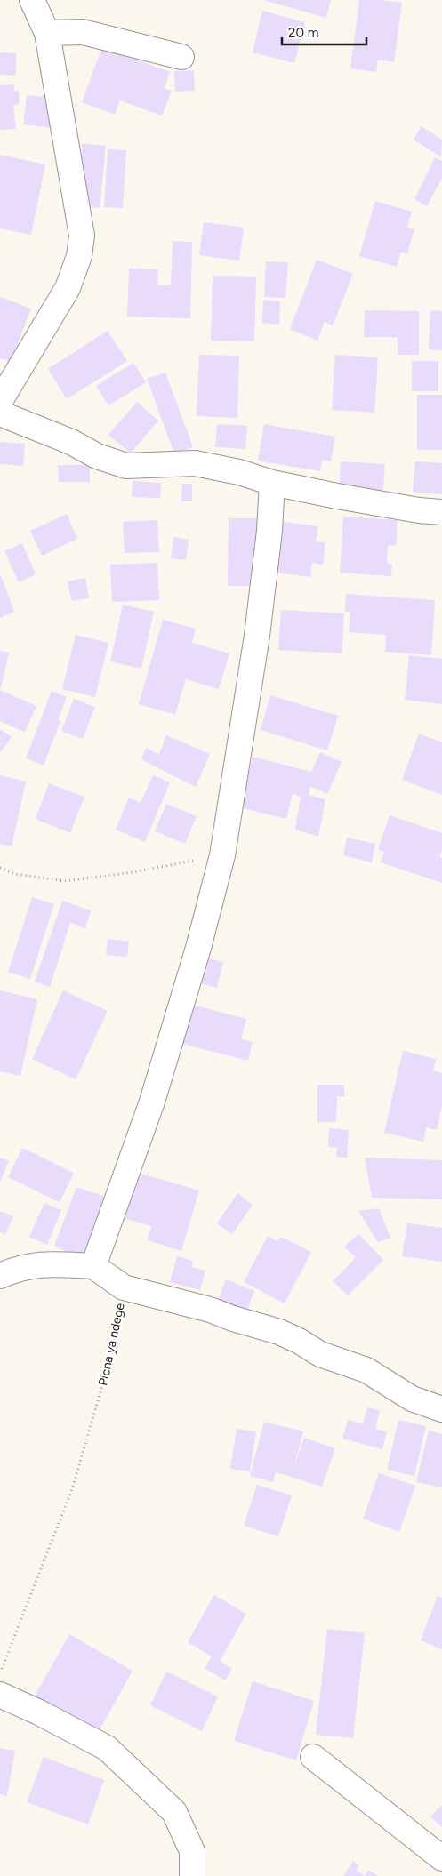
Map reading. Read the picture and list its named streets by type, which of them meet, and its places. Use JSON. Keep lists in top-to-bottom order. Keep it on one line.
{"streets":{"street":["Picha ya ndege"]},"scale_bar":"20 m"}
